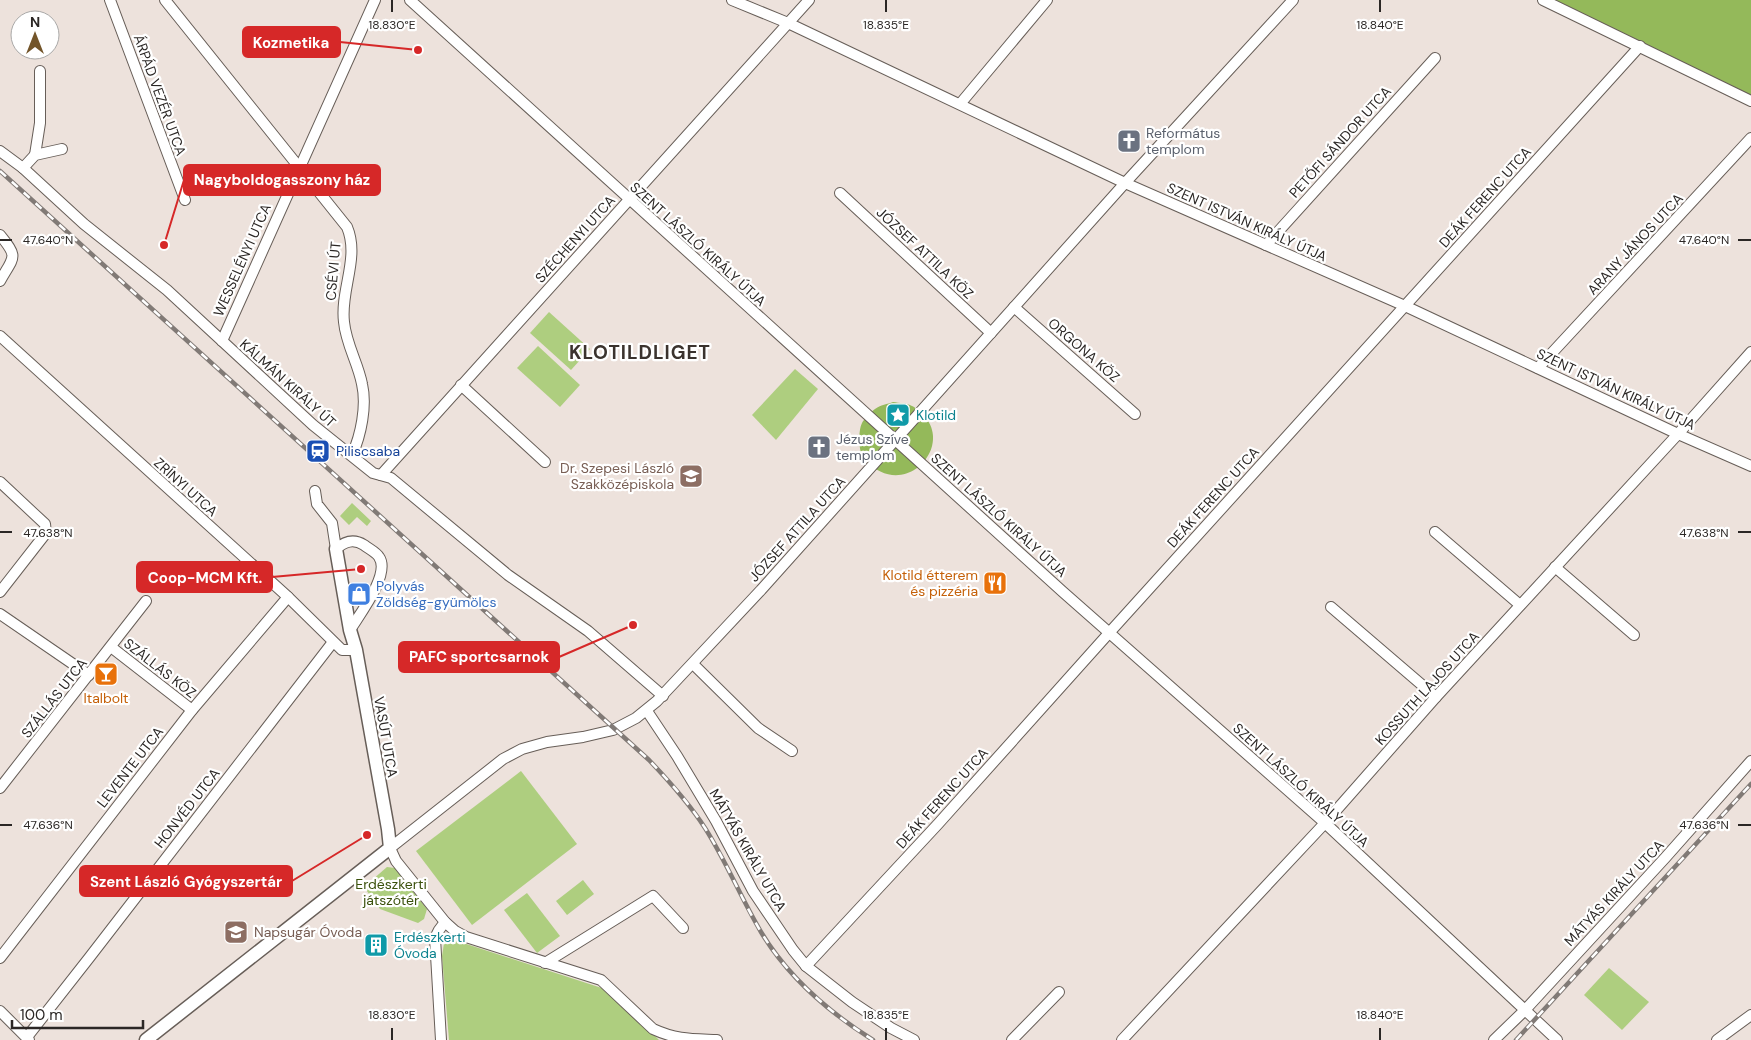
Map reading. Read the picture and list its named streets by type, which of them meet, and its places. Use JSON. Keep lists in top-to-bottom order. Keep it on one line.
{"streets":{"street":["ÁRPÁD VEZÉR UTCA","PETŐFI SÁNDOR UTCA","DEÁK FERENC UTCA","SZENT ISTVÁN KIRÁLY ÚTJA","SZÉCHENYI UTCA","SZENT LÁSZLÓ KIRÁLY ÚTJA","ARANY JÁNOS UTCA","JÓZSEF ATTILA KÖZ","WESSELÉNYI UTCA","CSÉVI ÚT","ORGONA KÖZ","KÁLMÁN KIRÁLY ÚT","ZRÍNYI UTCA","JÓZSEF ATTILA UTCA","SZÁLLÁS KÖZ","KOSSUTH LAJOS UTCA","SZÁLLÁS UTCA","VASÚT UTCA","LEVENTE UTCA","HONVÉD UTCA","MÁTYÁS KIRÁLY UTCA"]},"crossings":[["PETŐFI SÁNDOR UTCA","SZENT ISTVÁN KIRÁLY ÚTJA"],["DEÁK FERENC UTCA","SZENT ISTVÁN KIRÁLY ÚTJA"],["DEÁK FERENC UTCA","SZENT LÁSZLÓ KIRÁLY ÚTJA"],["DEÁK FERENC UTCA","MÁTYÁS KIRÁLY UTCA"],["SZENT ISTVÁN KIRÁLY ÚTJA","SZÉCHENYI UTCA"],["SZENT ISTVÁN KIRÁLY ÚTJA","ARANY JÁNOS UTCA"],["SZENT ISTVÁN KIRÁLY ÚTJA","JÓZSEF ATTILA UTCA"],["SZENT ISTVÁN KIRÁLY ÚTJA","KOSSUTH LAJOS UTCA"],["SZÉCHENYI UTCA","SZENT LÁSZLÓ KIRÁLY ÚTJA"],["SZÉCHENYI UTCA","KÁLMÁN KIRÁLY ÚT"],["SZENT LÁSZLÓ KIRÁLY ÚTJA","JÓZSEF ATTILA UTCA"],["SZENT LÁSZLÓ KIRÁLY ÚTJA","KOSSUTH LAJOS UTCA"],["SZENT LÁSZLÓ KIRÁLY ÚTJA","MÁTYÁS KIRÁLY UTCA"],["JÓZSEF ATTILA KÖZ","JÓZSEF ATTILA UTCA"],["WESSELÉNYI UTCA","CSÉVI ÚT"],["WESSELÉNYI UTCA","KÁLMÁN KIRÁLY ÚT"],["CSÉVI ÚT","KÁLMÁN KIRÁLY ÚT"],["ORGONA KÖZ","JÓZSEF ATTILA UTCA"],["KÁLMÁN KIRÁLY ÚT","JÓZSEF ATTILA UTCA"],["ZRÍNYI UTCA","VASÚT UTCA"],["ZRÍNYI UTCA","LEVENTE UTCA"],["ZRÍNYI UTCA","HONVÉD UTCA"],["JÓZSEF ATTILA UTCA","VASÚT UTCA"],["JÓZSEF ATTILA UTCA","MÁTYÁS KIRÁLY UTCA"],["SZÁLLÁS KÖZ","SZÁLLÁS UTCA"],["SZÁLLÁS KÖZ","LEVENTE UTCA"]],"districts":["KLOTILDLIGET"],"parks":["Erdészkerti játszótér"],"places":{"other":["Kozmetika","Nagyboldogasszony ház","Coop-MCM Kft.","PAFC sportcsarnok","Szent László Gyógyszertár"],"church":["Református templom","Jézus Szíve templom"],"place":["Klotild"],"station":["Piliscsaba"],"school or university":["Dr. Szepesi László Szakközépiskola","Napsugár Óvoda"],"restaurant":["Klotild étterem és pizzéria"],"shop":["Polyvás Zöldség-gyümölcs"],"bar":["Italbolt"],"building":["Erdészkerti Óvoda"]},"scale_bar":"100 m","north":"top","coordinates":["18.830°E","18.835°E","18.840°E","47.640°N","47.638°N","47.636°N"]}
